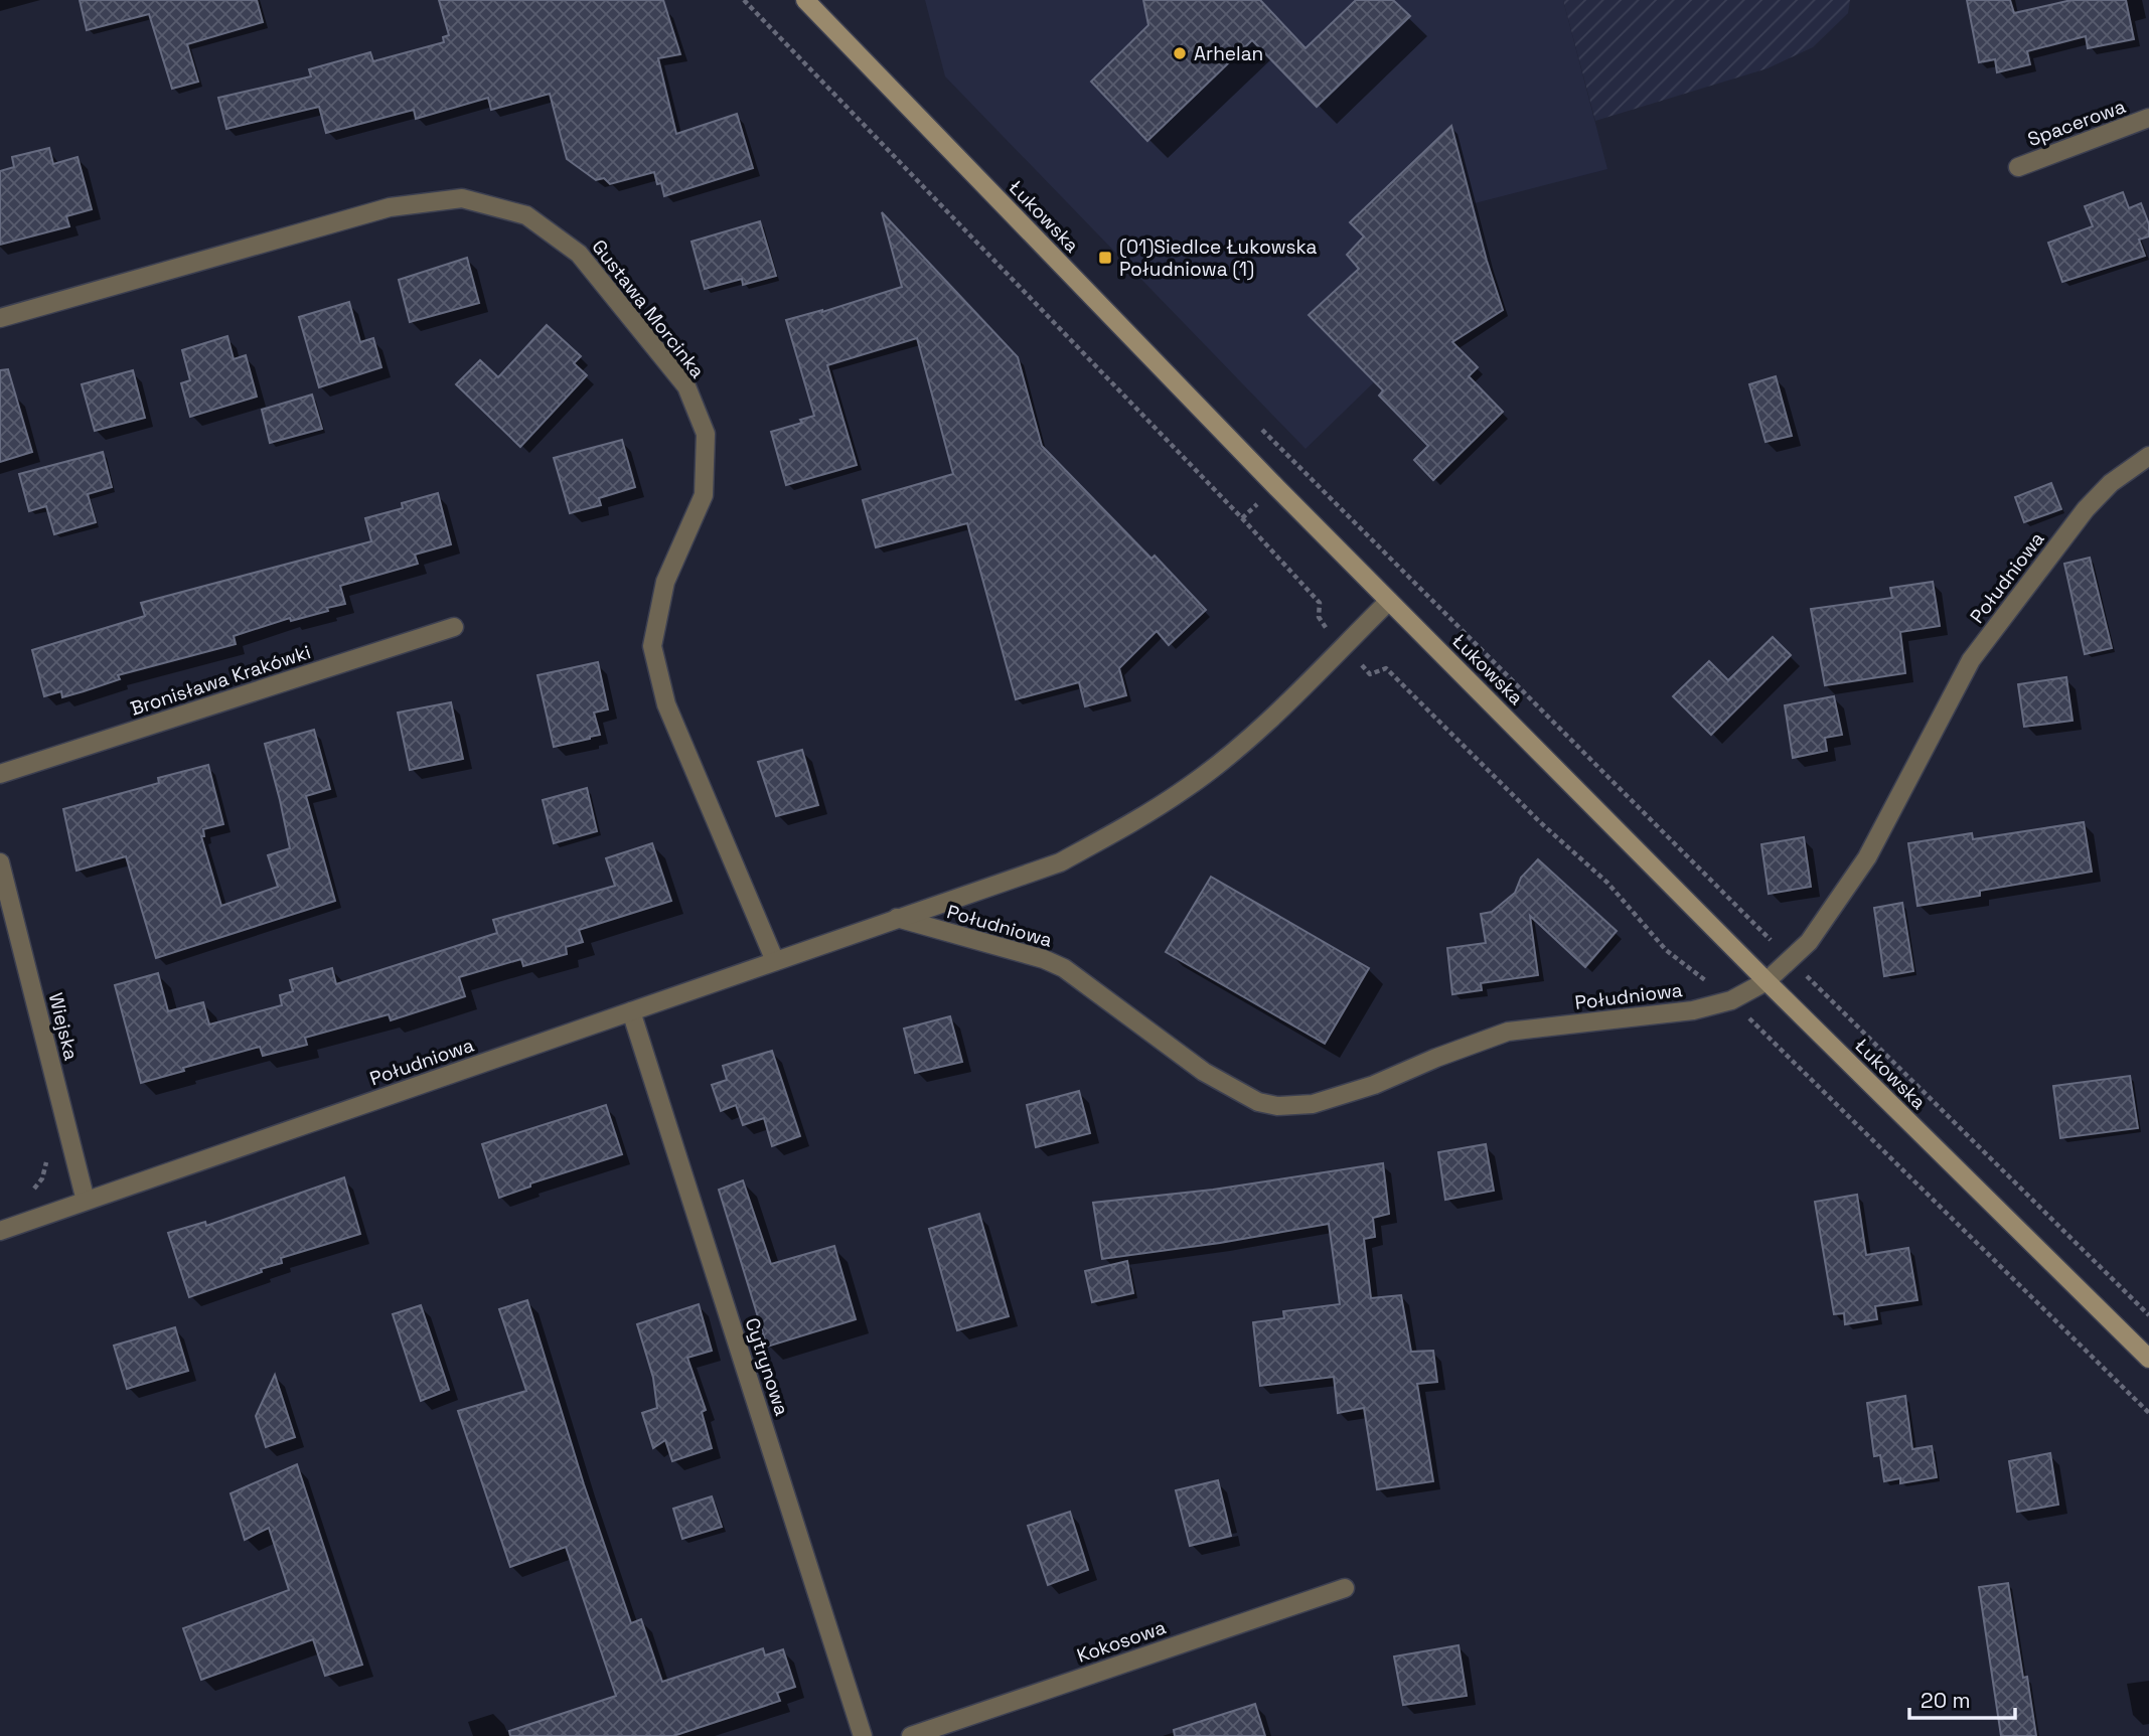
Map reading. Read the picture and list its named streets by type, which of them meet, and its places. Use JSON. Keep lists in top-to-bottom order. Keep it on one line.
{"streets":{"main road":["Łukowska"],"street":["Spacerowa","Gustawa Morcinka","Południowa","Bronisława Krakówki","Wiejska","Cytrynowa","Kokosowa"]},"crossings":[["Łukowska","Południowa"],["Gustawa Morcinka","Południowa"],["Południowa","Wiejska"],["Południowa","Cytrynowa"]],"places":{"other":["Arhelan"],"transit":["(01)Siedlce Łukowska Południowa (1)"]},"scale_bar":"20 m"}
